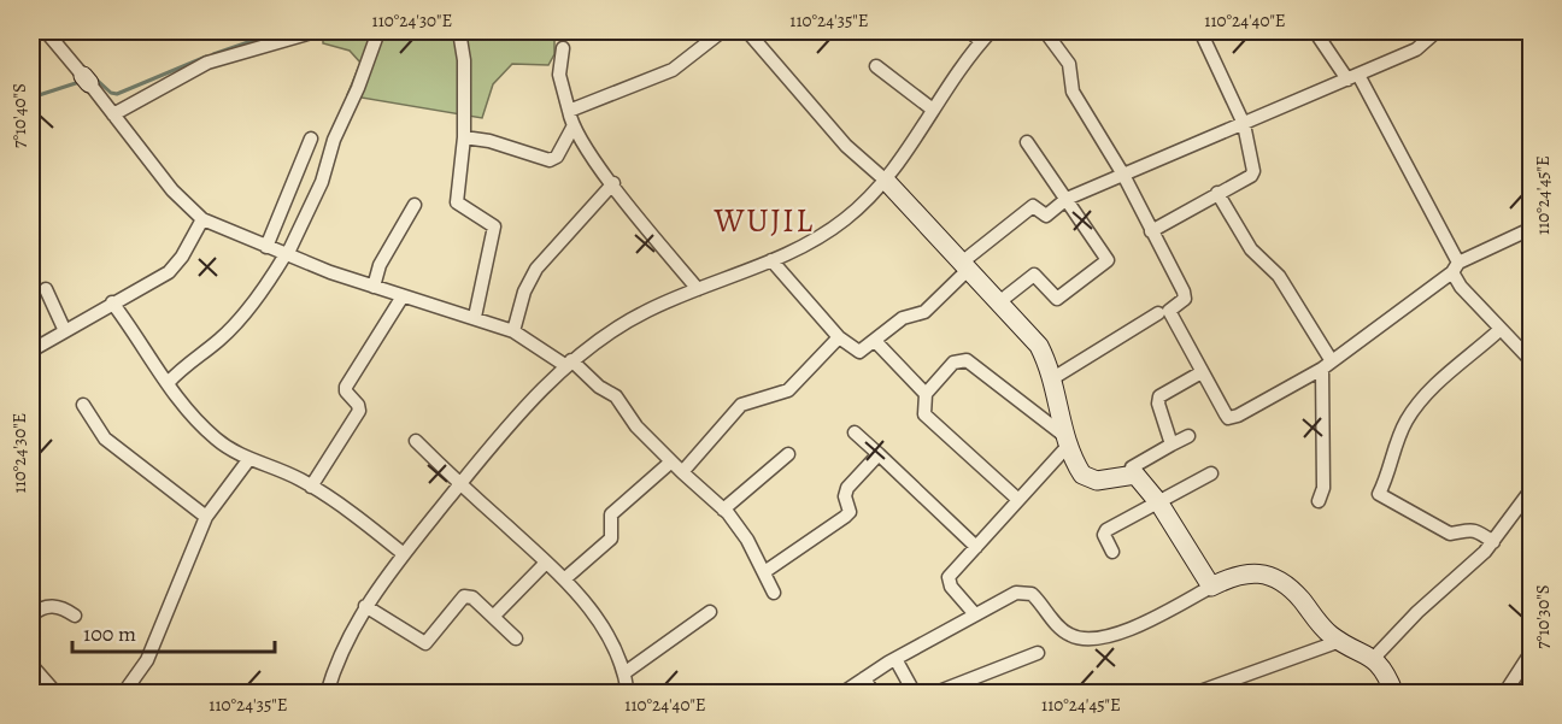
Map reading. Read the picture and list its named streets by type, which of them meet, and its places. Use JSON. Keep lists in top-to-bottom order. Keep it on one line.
{"districts":["WUJIL"],"scale_bar":"100 m","coordinates":["110°24'30\"E","110°24'35\"E","110°24'40\"E","7°10'40\"S","110°24'45\"E","7°10'30\"S"]}
